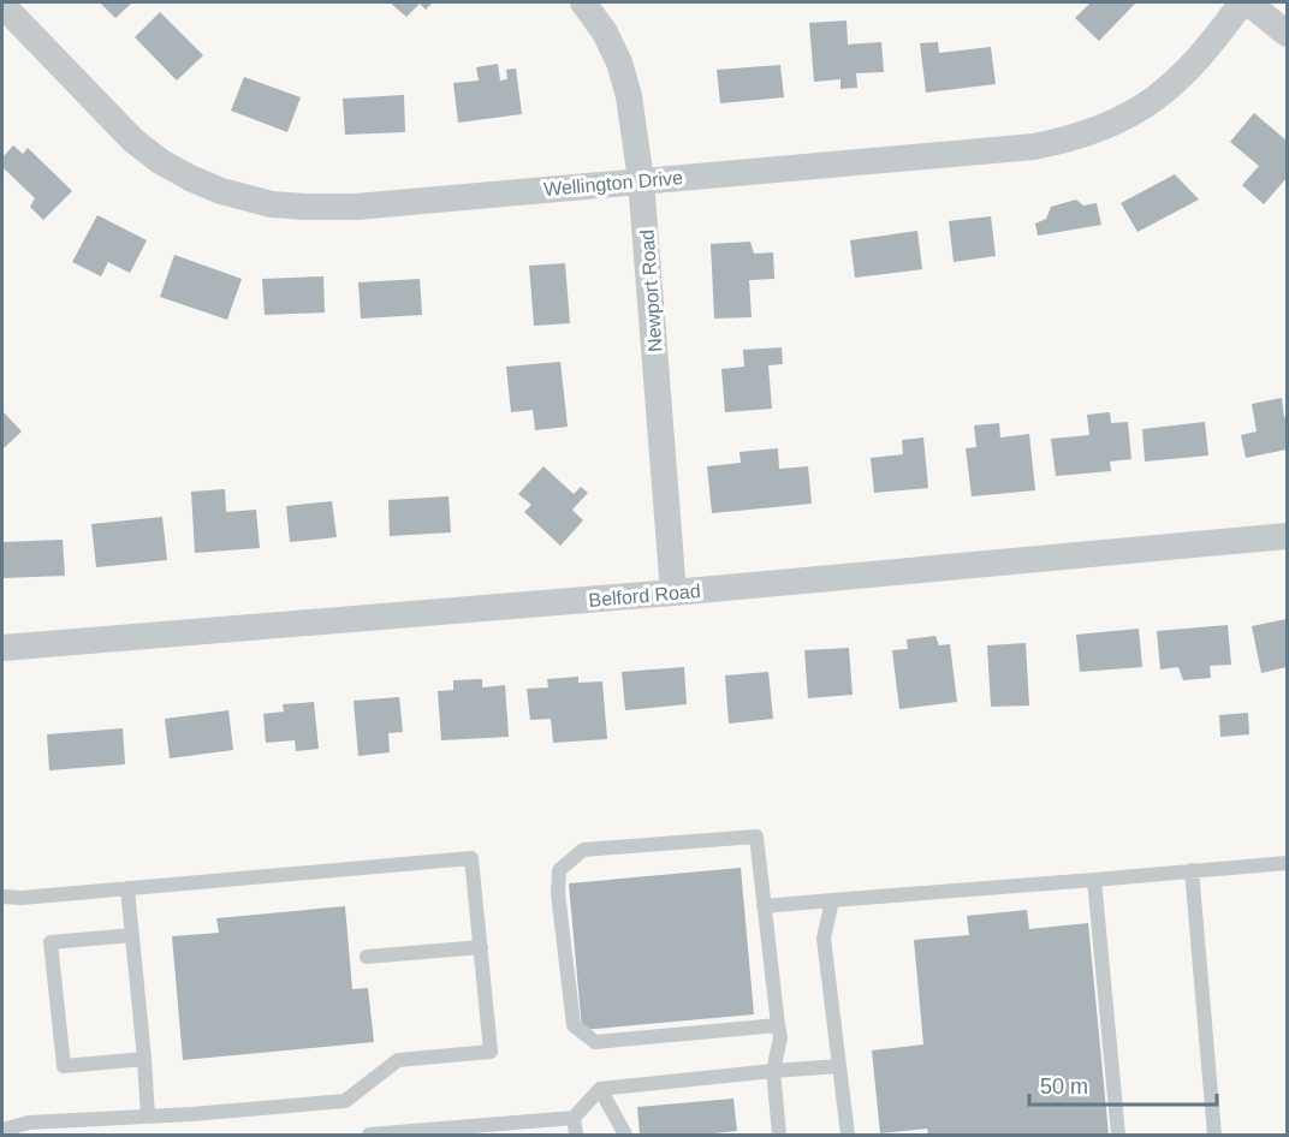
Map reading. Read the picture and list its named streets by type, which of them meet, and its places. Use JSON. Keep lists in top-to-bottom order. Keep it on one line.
{"streets":{"street":["Wellington Drive","Newport Road","Belford Road"]},"crossings":[["Wellington Drive","Newport Road"],["Newport Road","Belford Road"]],"scale_bar":"50 m"}
